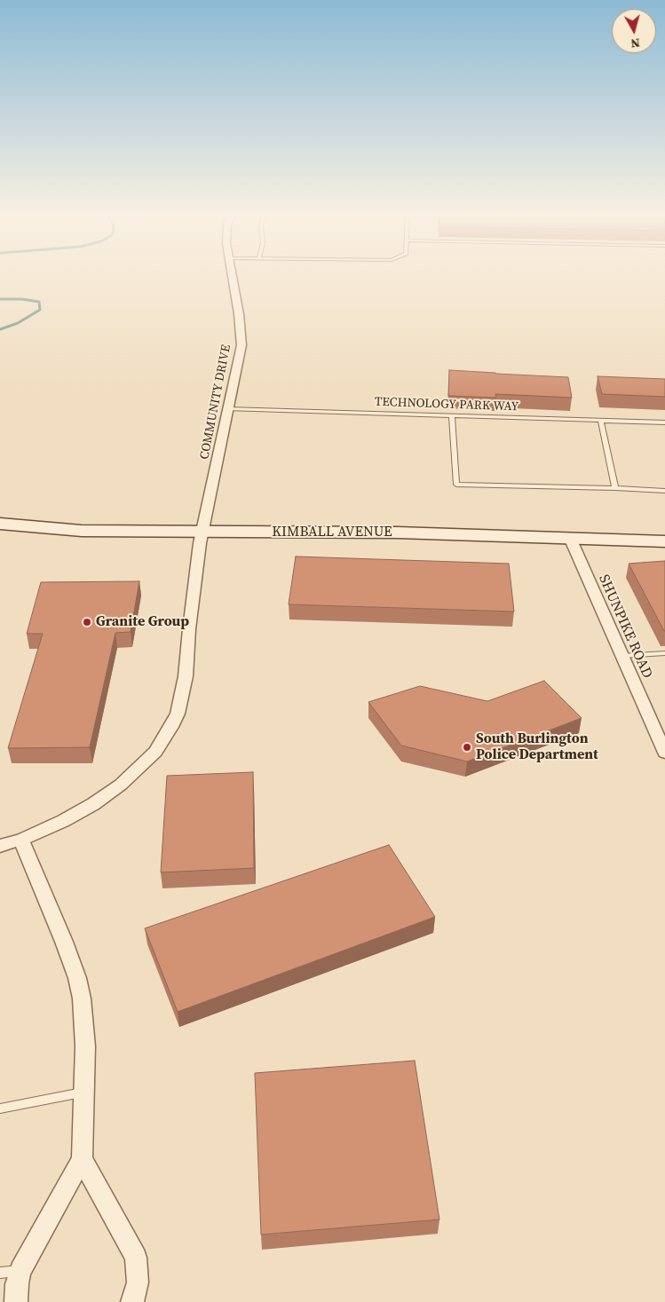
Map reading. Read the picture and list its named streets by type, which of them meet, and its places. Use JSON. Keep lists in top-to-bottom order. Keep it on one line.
{"streets":{"main road":["KIMBALL AVENUE"],"street":["COMMUNITY DRIVE","SHUNPIKE ROAD"],"lane":["TECHNOLOGY PARK WAY"]},"crossings":[["COMMUNITY DRIVE","TECHNOLOGY PARK WAY"],["COMMUNITY DRIVE","KIMBALL AVENUE"],["KIMBALL AVENUE","SHUNPIKE ROAD"]],"places":["Granite Group","South Burlington Police Department"],"north":"bottom"}
